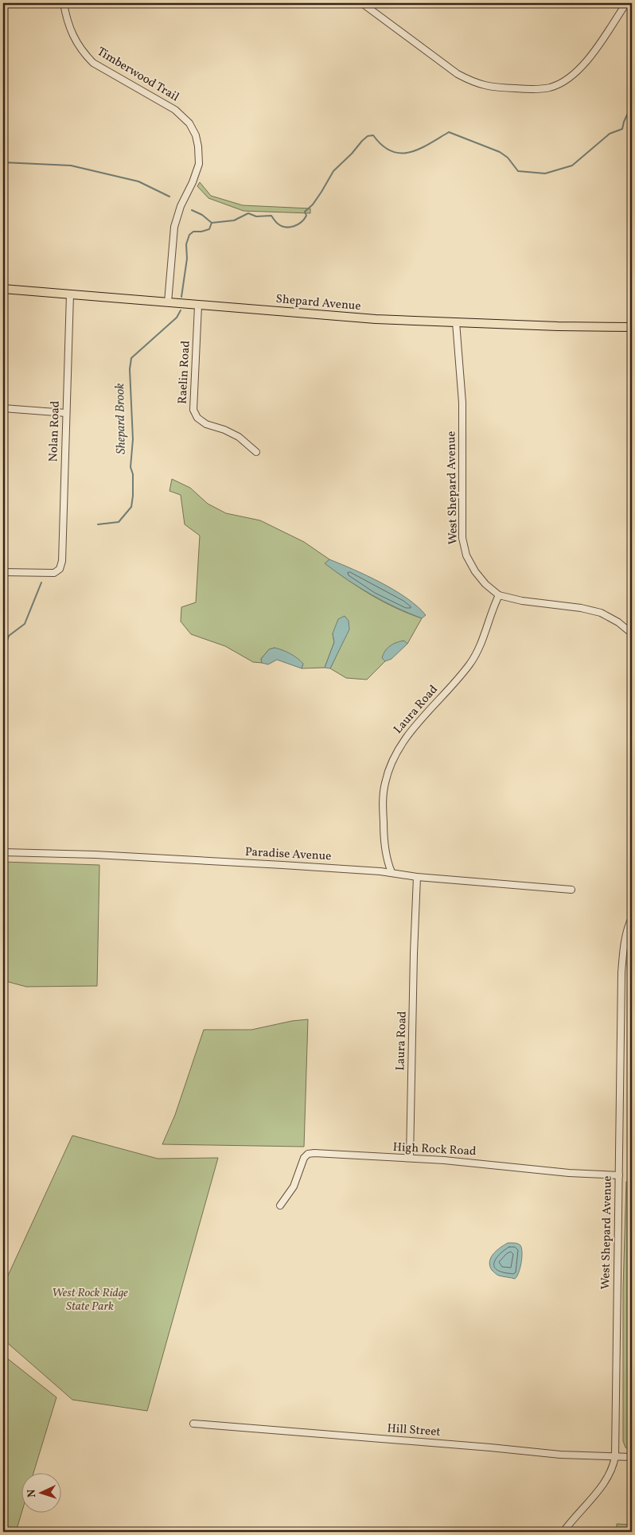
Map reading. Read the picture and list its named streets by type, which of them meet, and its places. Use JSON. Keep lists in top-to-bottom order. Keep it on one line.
{"streets":{"main road":["Shepard Avenue"],"street":["Timberwood Trail","Raelin Road","Nolan Road","West Shepard Avenue","Laura Road","Paradise Avenue","High Rock Road","Hill Street"]},"crossings":[["Timberwood Trail","Shepard Avenue"],["Shepard Avenue","Raelin Road"],["Shepard Avenue","Nolan Road"],["Shepard Avenue","West Shepard Avenue"],["West Shepard Avenue","Laura Road"],["West Shepard Avenue","High Rock Road"],["West Shepard Avenue","Hill Street"],["Laura Road","Paradise Avenue"],["Laura Road","High Rock Road"]],"water":["Shepard Brook"],"parks":["West Rock Ridge State Park"],"north":"left"}
